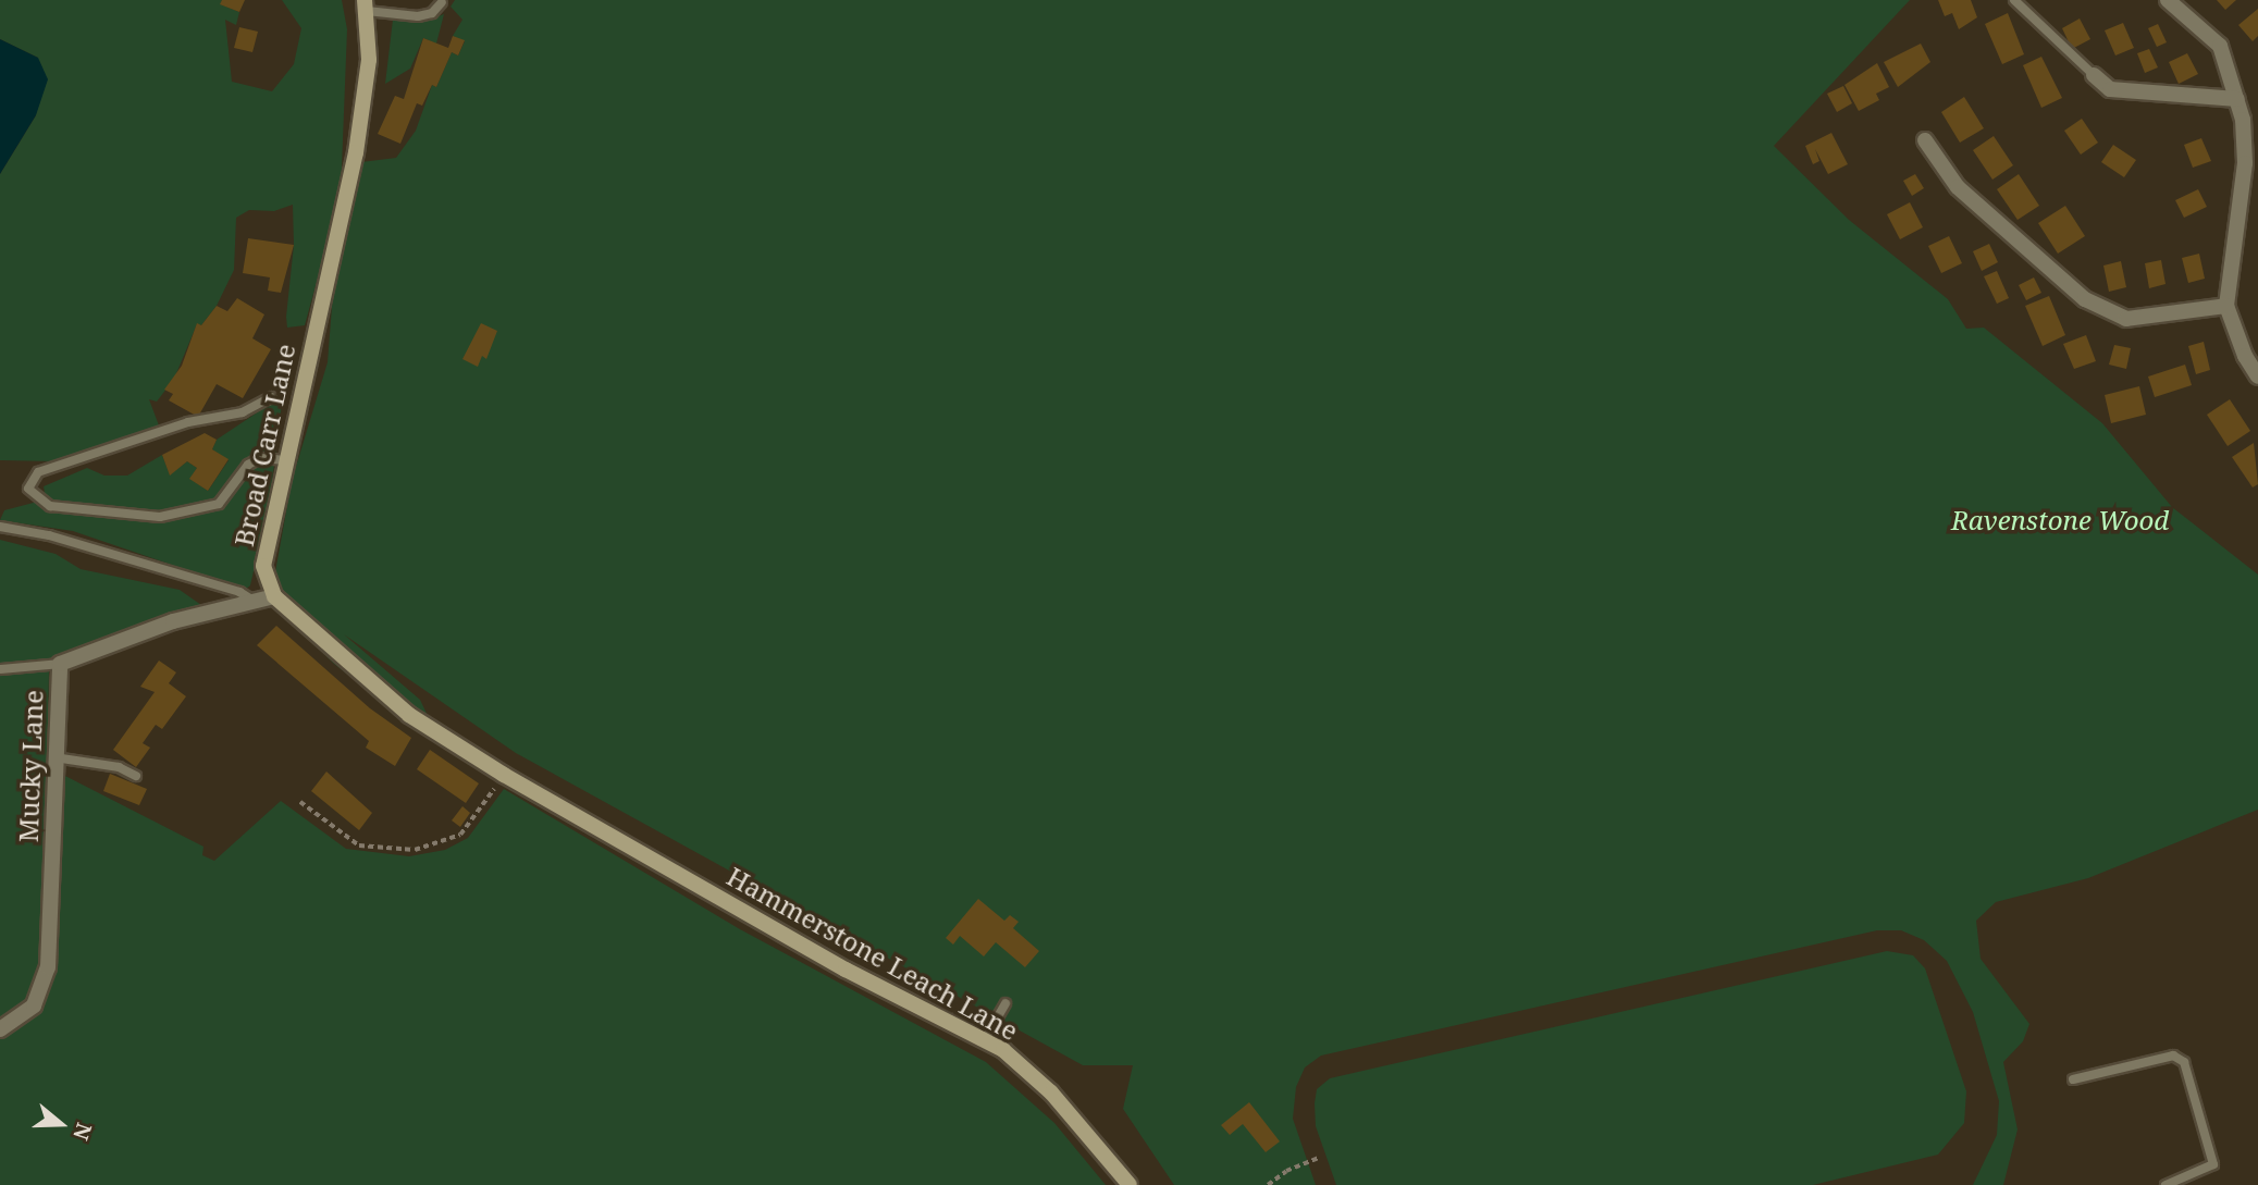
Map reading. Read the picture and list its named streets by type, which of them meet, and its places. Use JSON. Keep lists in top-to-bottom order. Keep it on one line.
{"streets":{"street":["Broad Carr Lane","Mucky Lane","Hammerstone Leach Lane"]},"crossings":[["Broad Carr Lane","Mucky Lane"]],"parks":["Ravenstone Wood"],"north":"right"}
